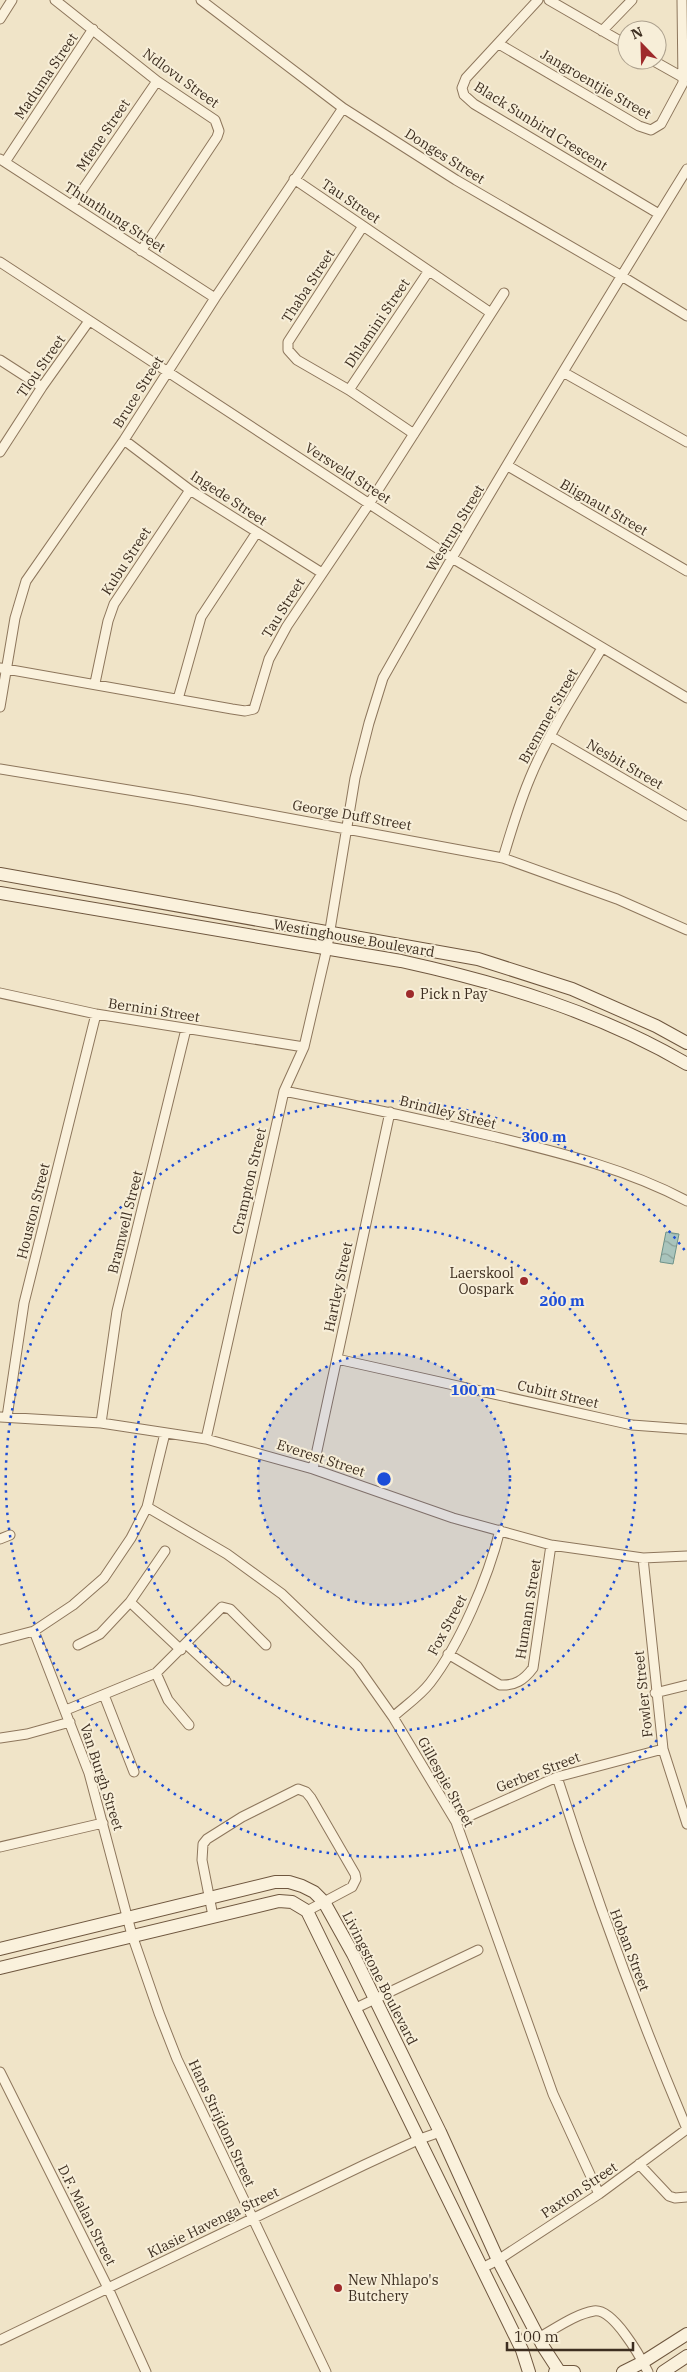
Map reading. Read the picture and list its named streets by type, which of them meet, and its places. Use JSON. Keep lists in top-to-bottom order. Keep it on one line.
{"streets":{"street":["Maduma Street","Ndlovu Street","Jangroentjie Street","Black Sunbird Crescent","Mfene Street","Donges Street","Tau Street","Thunthung Street","Thaba Street","Dhlamini Street","Tlou Street","Bruce Street","Versveld Street","Ingede Street","Blignaut Street","Westrup Street","Kubu Street","Bremmer Street","Nesbit Street","George Duff Street","Westinghouse Boulevard","Bernini Street","Brindley Street","Crampton Street","Houston Street","Bramwell Street","Hartley Street","Cubitt Street","Everest Street","Humann Street","Fox Street","Fowler Street","Gerber Street","Van Burgh Street","Gillespie Street","Hoban Street","Livingstone Boulevard","Hans Strijdom Street","Paxton Street","D.F. Malan Street","Klasie Havenga Street"]},"crossings":[["Maduma Street","Ndlovu Street"],["Maduma Street","Thunthung Street"],["Ndlovu Street","Mfene Street"],["Ndlovu Street","Thunthung Street"],["Jangroentjie Street","Black Sunbird Crescent"],["Black Sunbird Crescent","Westrup Street"],["Mfene Street","Thunthung Street"],["Donges Street","Bruce Street"],["Donges Street","Westrup Street"],["Tau Street","Thaba Street"],["Tau Street","Dhlamini Street"],["Tau Street","Bruce Street"],["Tau Street","Versveld Street"],["Tau Street","Ingede Street"],["Tau Street","Kubu Street"],["Thunthung Street","Bruce Street"],["Thaba Street","Dhlamini Street"],["Tlou Street","Versveld Street"],["Bruce Street","Versveld Street"],["Bruce Street","Ingede Street"],["Versveld Street","Westrup Street"],["Versveld Street","Bremmer Street"],["Ingede Street","Kubu Street"],["Blignaut Street","Westrup Street"],["Westrup Street","George Duff Street"],["Westrup Street","Westinghouse Boulevard"],["Westrup Street","Crampton Street"],["Bremmer Street","Nesbit Street"],["Bremmer Street","George Duff Street"],["Westinghouse Boulevard","Crampton Street"],["Bernini Street","Crampton Street"],["Bernini Street","Houston Street"],["Bernini Street","Bramwell Street"],["Brindley Street","Crampton Street"],["Brindley Street","Hartley Street"],["Crampton Street","Everest Street"],["Houston Street","Everest Street"],["Bramwell Street","Everest Street"],["Hartley Street","Cubitt Street"],["Hartley Street","Everest Street"],["Everest Street","Humann Street"],["Everest Street","Fox Street"],["Everest Street","Fowler Street"],["Humann Street","Fox Street"],["Fox Street","Gillespie Street"],["Fowler Street","Gerber Street"],["Gerber Street","Gillespie Street"],["Gerber Street","Hoban Street"],["Van Burgh Street","Livingstone Boulevard"],["Van Burgh Street","Hans Strijdom Street"],["Gillespie Street","Paxton Street"],["Hoban Street","Paxton Street"],["Livingstone Boulevard","Paxton Street"],["Livingstone Boulevard","Klasie Havenga Street"],["Hans Strijdom Street","Klasie Havenga Street"],["D.F. Malan Street","Klasie Havenga Street"]],"places":["Pick n Pay","Laerskool Oospark","New Nhlapo's Butchery"],"scale_bar":"100 m","north":"top left","rings":["300 m","200 m","100 m"]}
